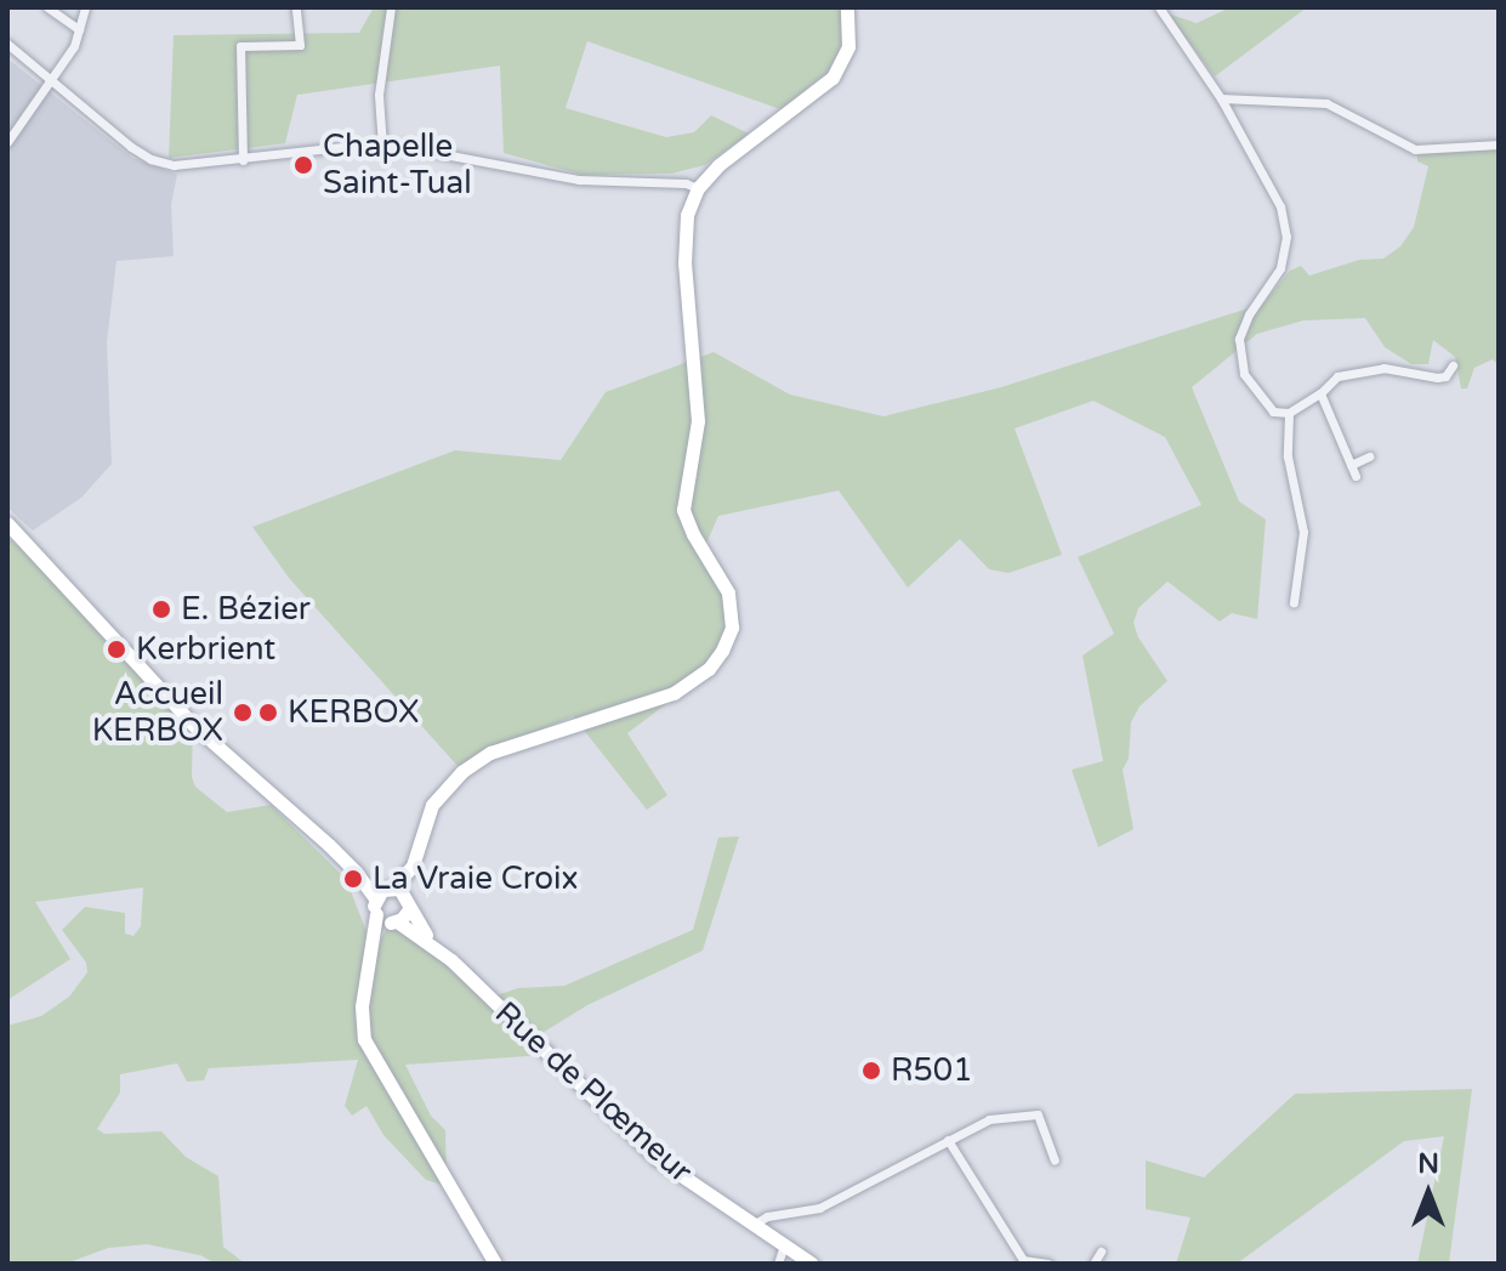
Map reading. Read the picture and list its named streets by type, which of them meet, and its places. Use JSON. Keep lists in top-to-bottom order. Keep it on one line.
{"streets":{"main road":["Rue de Plœmeur"]},"places":["Chapelle Saint-Tual","E. Bézier","Kerbrient","Accueil KERBOX","KERBOX","La Vraie Croix","R501"],"north":"top"}
